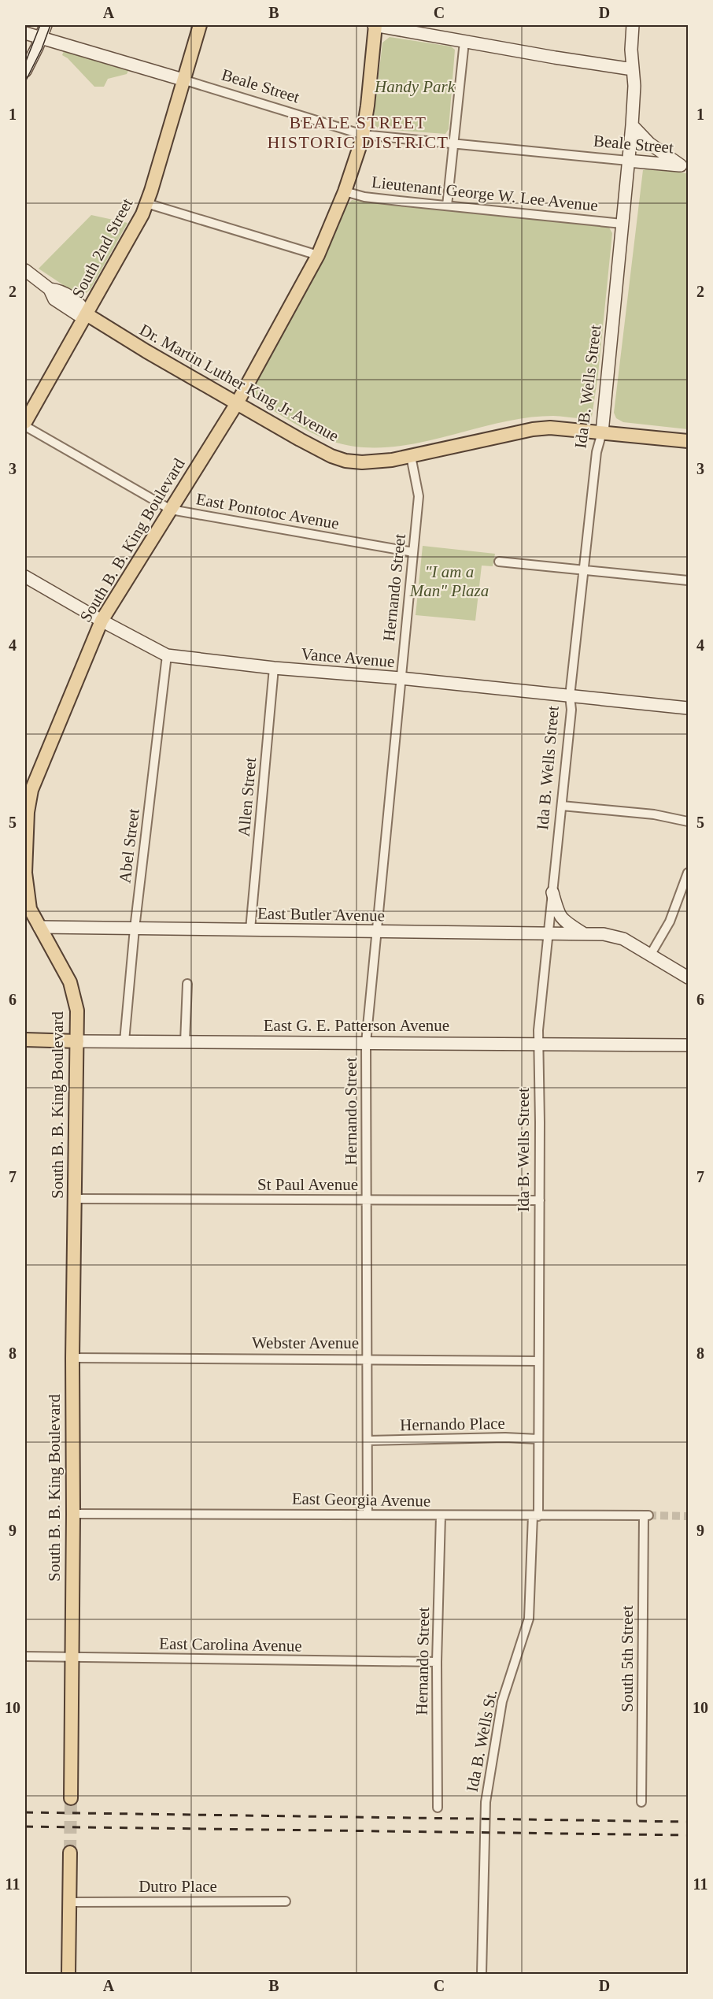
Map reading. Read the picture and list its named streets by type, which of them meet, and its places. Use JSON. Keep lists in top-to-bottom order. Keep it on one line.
{"streets":{"main road":["South 2nd Street","Dr. Martin Luther King Jr Avenue","South B. B. King Boulevard","East G. E. Patterson Avenue"],"street":["Beale Street","Lieutenant George W. Lee Avenue","Ida B. Wells Street","East Pontotoc Avenue","Hernando Street","Vance Avenue","Allen Street","Abel Street","East Butler Avenue","St Paul Avenue","Webster Avenue","Hernando Place","East Georgia Avenue","East Carolina Avenue","South 5th Street","Ida B. Wells St.","Dutro Place"]},"crossings":[["Beale Street","South 2nd Street"],["Beale Street","Ida B. Wells Street"],["Beale Street","South B. B. King Boulevard"],["Lieutenant George W. Lee Avenue","Ida B. Wells Street"],["Lieutenant George W. Lee Avenue","South B. B. King Boulevard"],["South 2nd Street","Dr. Martin Luther King Jr Avenue"],["Dr. Martin Luther King Jr Avenue","Ida B. Wells Street"],["Dr. Martin Luther King Jr Avenue","South B. B. King Boulevard"],["Dr. Martin Luther King Jr Avenue","Hernando Street"],["Ida B. Wells Street","Vance Avenue"],["Ida B. Wells Street","East Butler Avenue"],["Ida B. Wells Street","East G. E. Patterson Avenue"],["Ida B. Wells Street","St Paul Avenue"],["Ida B. Wells Street","Webster Avenue"],["Ida B. Wells Street","Hernando Place"],["Ida B. Wells Street","East Georgia Avenue"],["Ida B. Wells Street","Ida B. Wells St."],["East Pontotoc Avenue","South B. B. King Boulevard"],["East Pontotoc Avenue","Hernando Street"],["South B. B. King Boulevard","Vance Avenue"],["South B. B. King Boulevard","East Butler Avenue"],["South B. B. King Boulevard","East G. E. Patterson Avenue"],["South B. B. King Boulevard","St Paul Avenue"],["South B. B. King Boulevard","Webster Avenue"],["South B. B. King Boulevard","East Georgia Avenue"],["South B. B. King Boulevard","East Carolina Avenue"],["Hernando Street","Vance Avenue"],["Hernando Street","East Butler Avenue"],["Hernando Street","East G. E. Patterson Avenue"],["Hernando Street","St Paul Avenue"],["Hernando Street","Webster Avenue"],["Hernando Street","Hernando Place"],["Hernando Street","East Georgia Avenue"],["Hernando Street","East Carolina Avenue"],["Vance Avenue","Allen Street"],["Vance Avenue","Abel Street"],["Allen Street","East Butler Avenue"],["Abel Street","East Butler Avenue"],["Abel Street","East G. E. Patterson Avenue"],["East Georgia Avenue","South 5th Street"],["East Georgia Avenue","Ida B. Wells St."]],"districts":["BEALE STREET HISTORIC DISTRICT"],"parks":["Handy Park","\"I am a Man\" Plaza"],"grid":{"columns":["A","B","C","D"],"rows":["1","2","3","4","5","6","7","8","9","10","11"]}}
